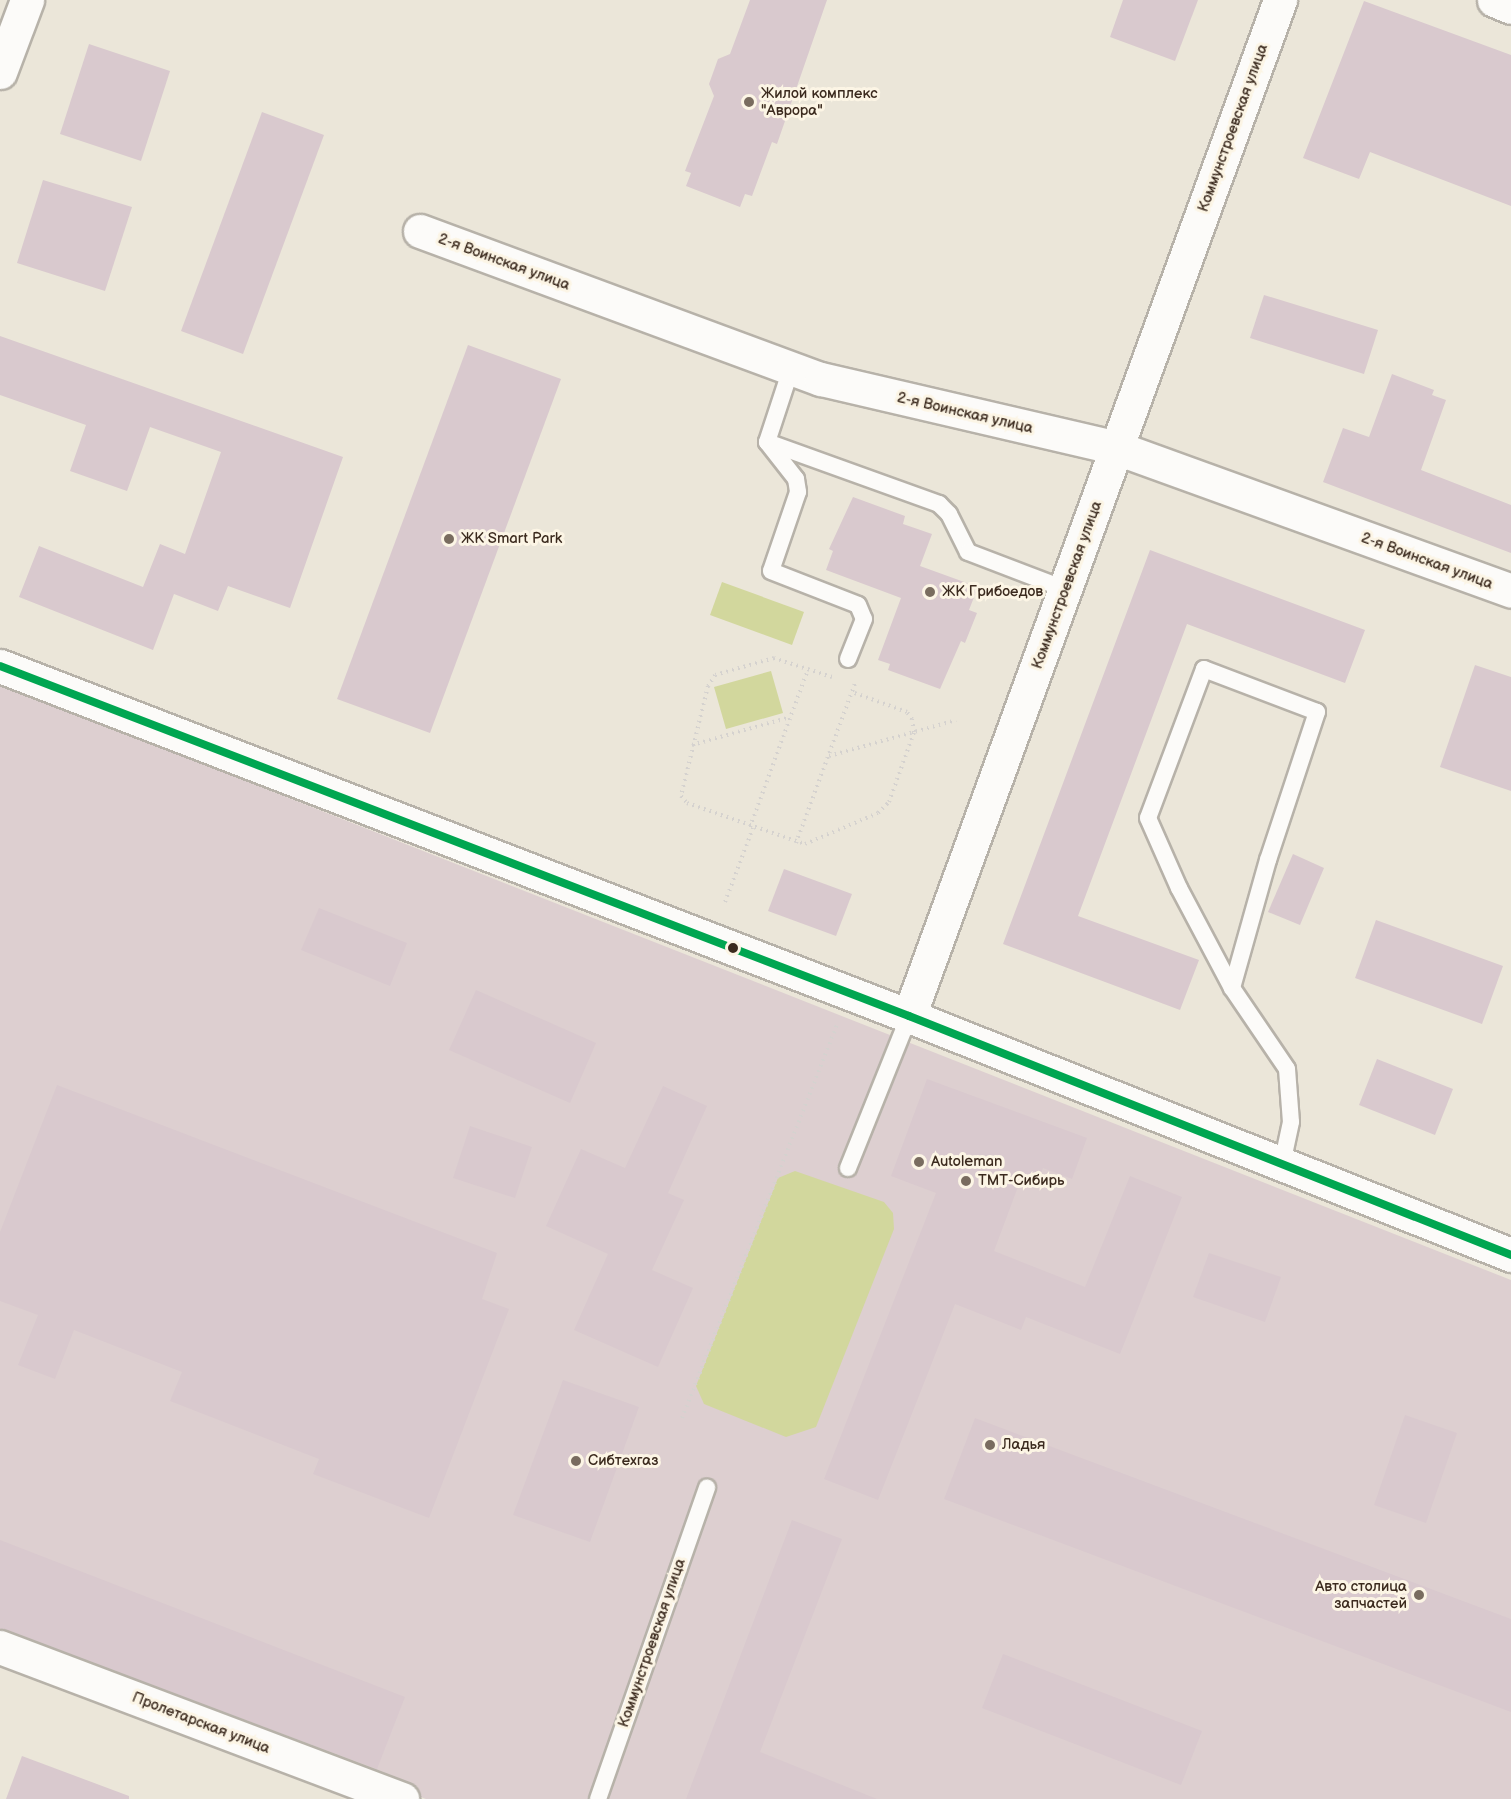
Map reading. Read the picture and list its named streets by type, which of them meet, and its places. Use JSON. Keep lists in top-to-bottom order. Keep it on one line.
{"streets":{"street":["Коммунстроевская улица","2-я Воинская улица","Пролетарская улица"]},"crossings":[["Коммунстроевская улица","2-я Воинская улица"]],"places":["Жилой комплекс \"Аврора\"","ЖК Smart Park","ЖК Грибоедов","Autoleman","ТМТ-Сибирь","Ладья","Сибтехгаз","Авто столица запчастей"]}
